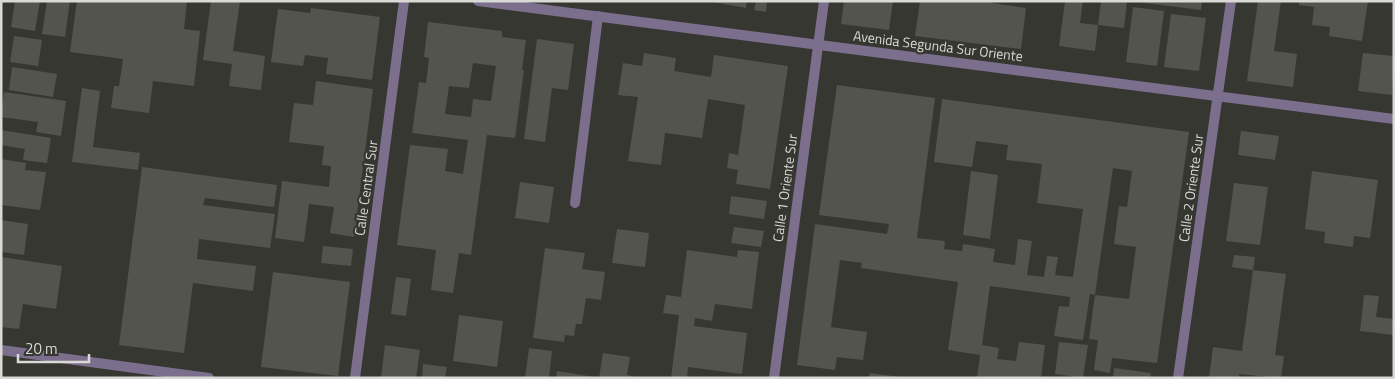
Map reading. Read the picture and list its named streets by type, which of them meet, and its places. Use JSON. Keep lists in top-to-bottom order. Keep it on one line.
{"streets":{"street":["Avenida Segunda Sur Oriente","Calle Central Sur","Calle 1 Oriente Sur","Calle 2 Oriente Sur"]},"crossings":[["Avenida Segunda Sur Oriente","Calle 1 Oriente Sur"],["Avenida Segunda Sur Oriente","Calle 2 Oriente Sur"]],"scale_bar":"20 m"}
